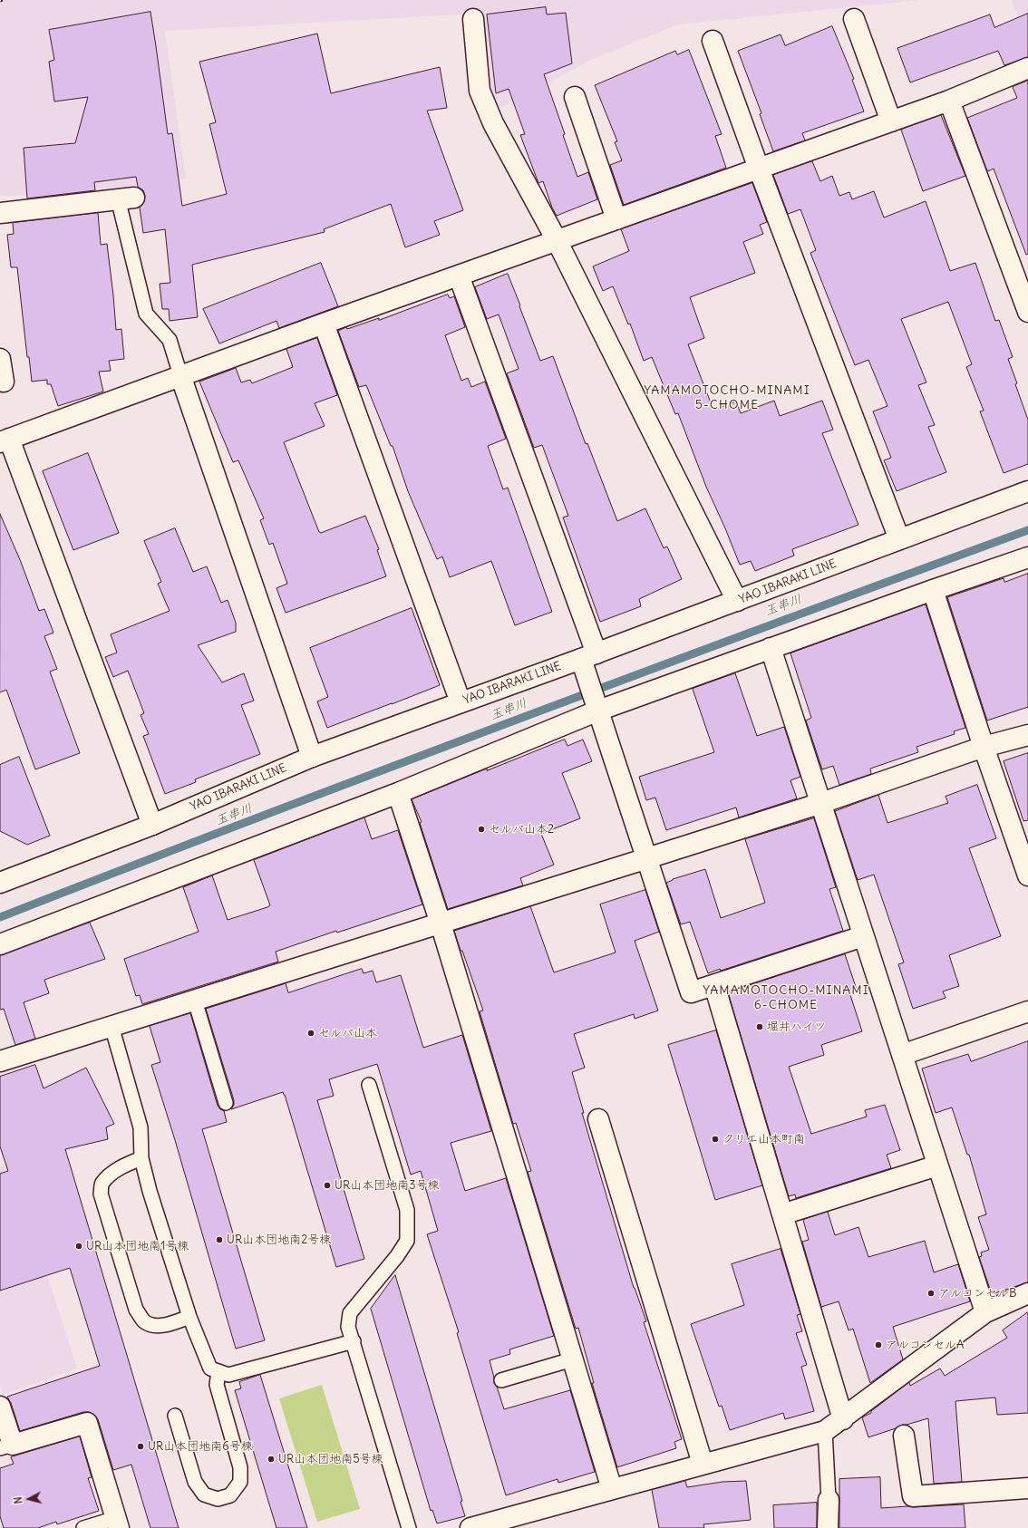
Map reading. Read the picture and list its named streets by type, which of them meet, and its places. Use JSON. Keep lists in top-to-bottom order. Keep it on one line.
{"streets":{"street":["YAO IBARAKI LINE"]},"districts":["YAMAMOTOCHO-MINAMI 5-CHOME","YAMAMOTOCHO-MINAMI 6-CHOME"],"water":["玉串川"],"places":["セルバ山本2","堀井ハイツ","セルバ山本","クリエ山本町南","UR山本団地南3号棟","UR山本団地南2号棟","UR山本団地南1号棟","アルコンセルB","アルコンセルA","UR山本団地南6号棟","UR山本団地南5号棟"],"north":"left"}
